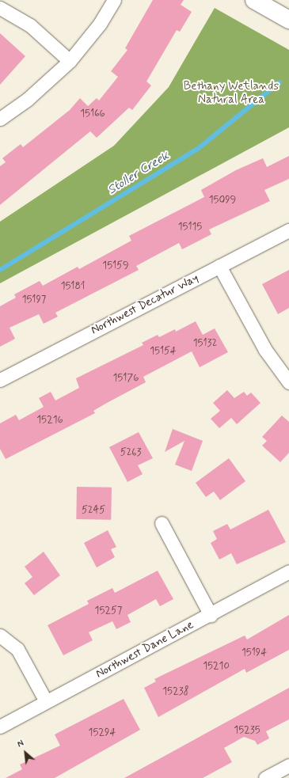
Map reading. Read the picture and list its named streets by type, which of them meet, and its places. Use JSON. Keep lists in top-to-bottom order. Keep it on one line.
{"streets":{"street":["Northwest Decatur Way","Northwest Dane Lane"]},"water":["Stoller Creek"],"parks":["Bethany Wetlands Natural Area"],"house_numbers":["15166","15099","15115","15159","15181","15197","15132","15154","15176","15216","5263","5245","15257","15194","15210","15238","15235","15294"],"north":"top left"}
